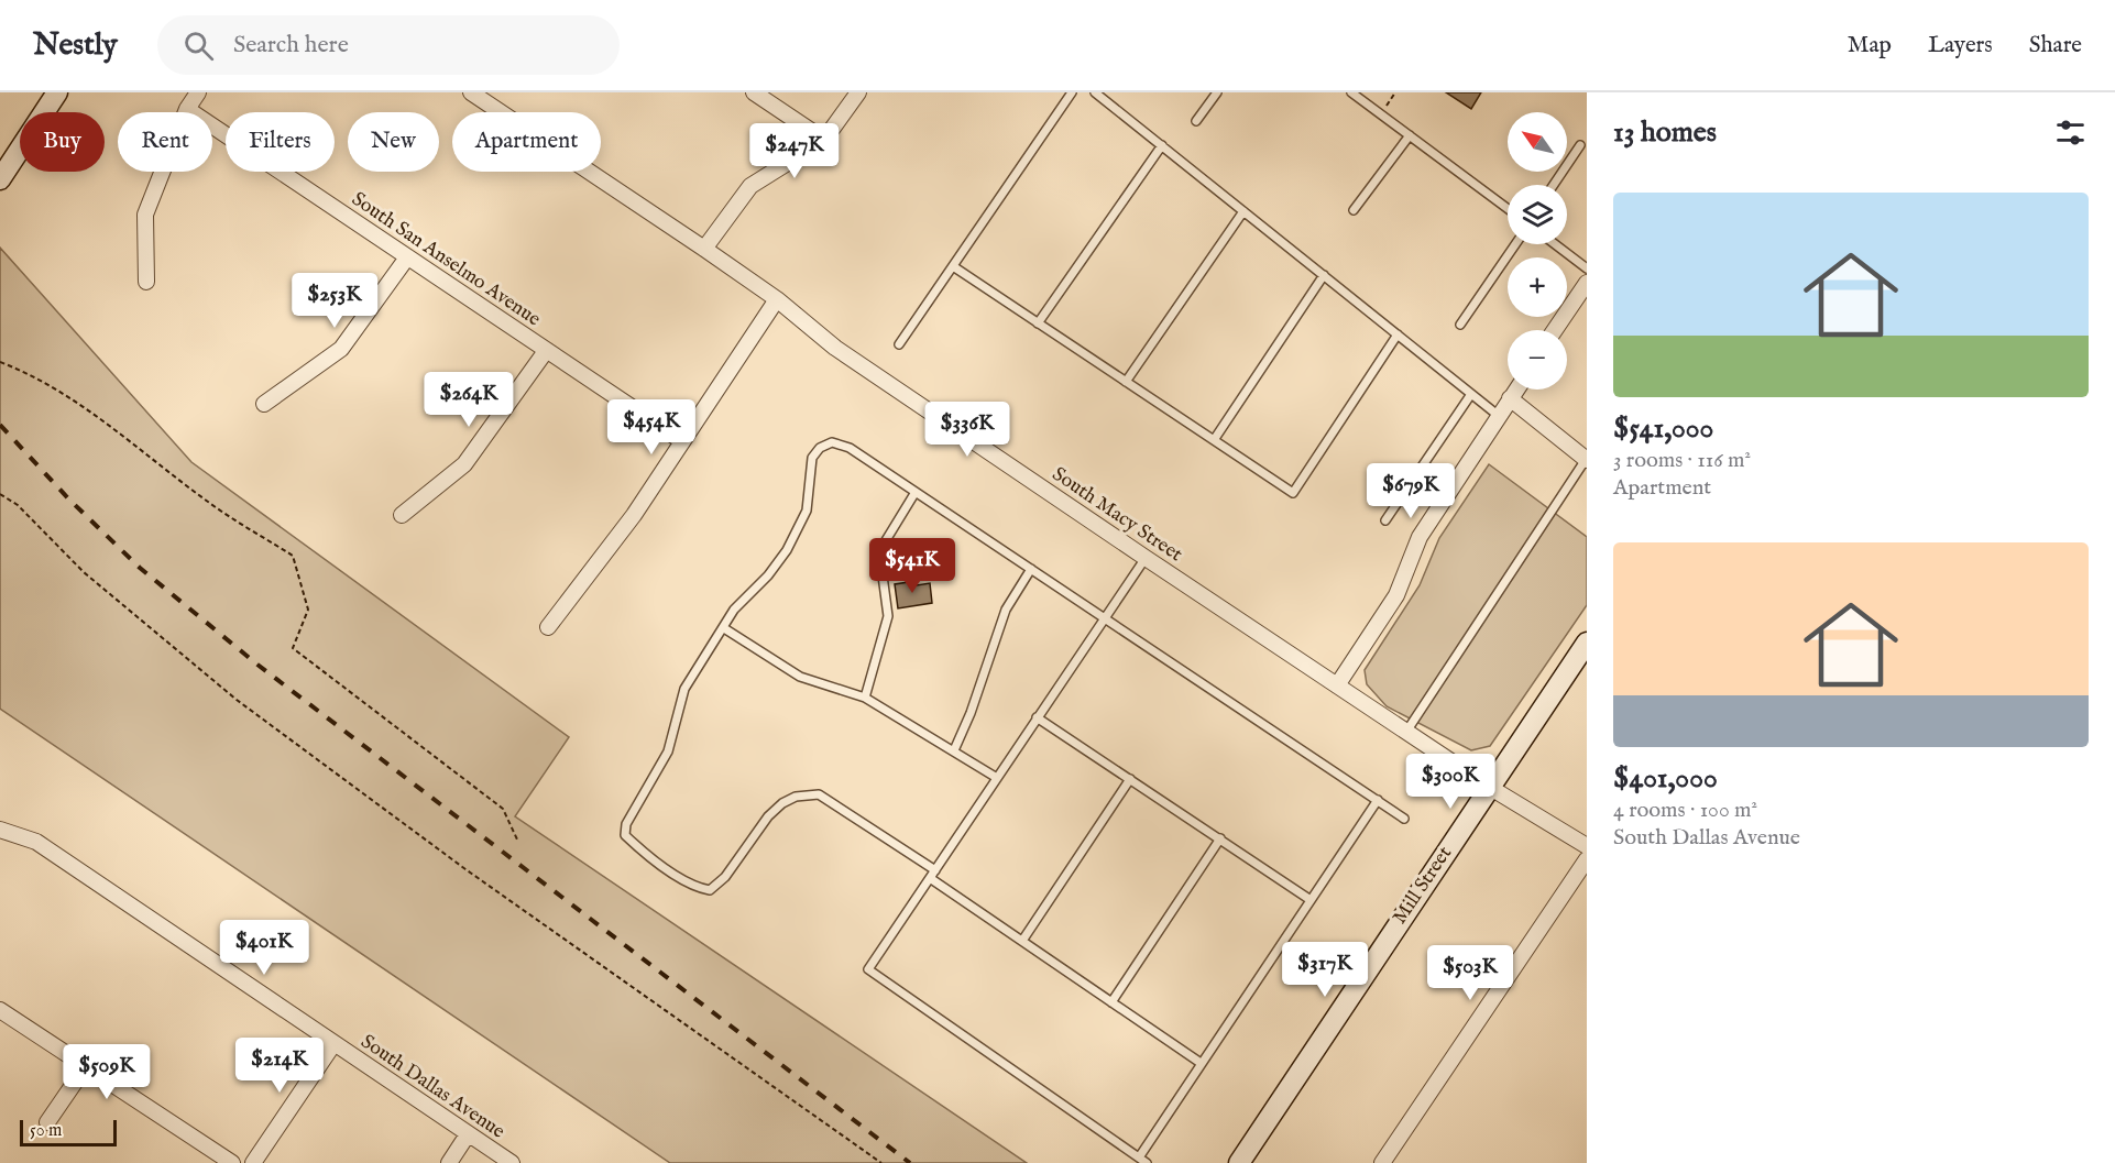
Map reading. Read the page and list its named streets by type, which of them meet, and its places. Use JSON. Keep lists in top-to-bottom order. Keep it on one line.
{"streets":{"main road":["Mill Street"],"street":["South San Anselmo Avenue","South Macy Street","South Dallas Avenue"]},"crossings":[["South Macy Street","Mill Street"]],"scale_bar":"50 m","north":"top left","page":{"header":"Nestly","search":"Search here","nav":["Map","Layers","Share"],"heading":"13 homes","map_buttons":["+","−"],"chip":["Buy","Rent","Filters","New","Apartment"],"price":["$247K","$253K","$264K","$454K","$336K","$679K","$541K","$300K","$401K","$317K","$503K","$214K","$509K"],"list":[{"name":"$541,000","note":"3 rooms · 116 m² · Apartment"},{"name":"$401,000","note":"4 rooms · 100 m² · South Dallas Avenue"}],"scale":"50 m"}}
